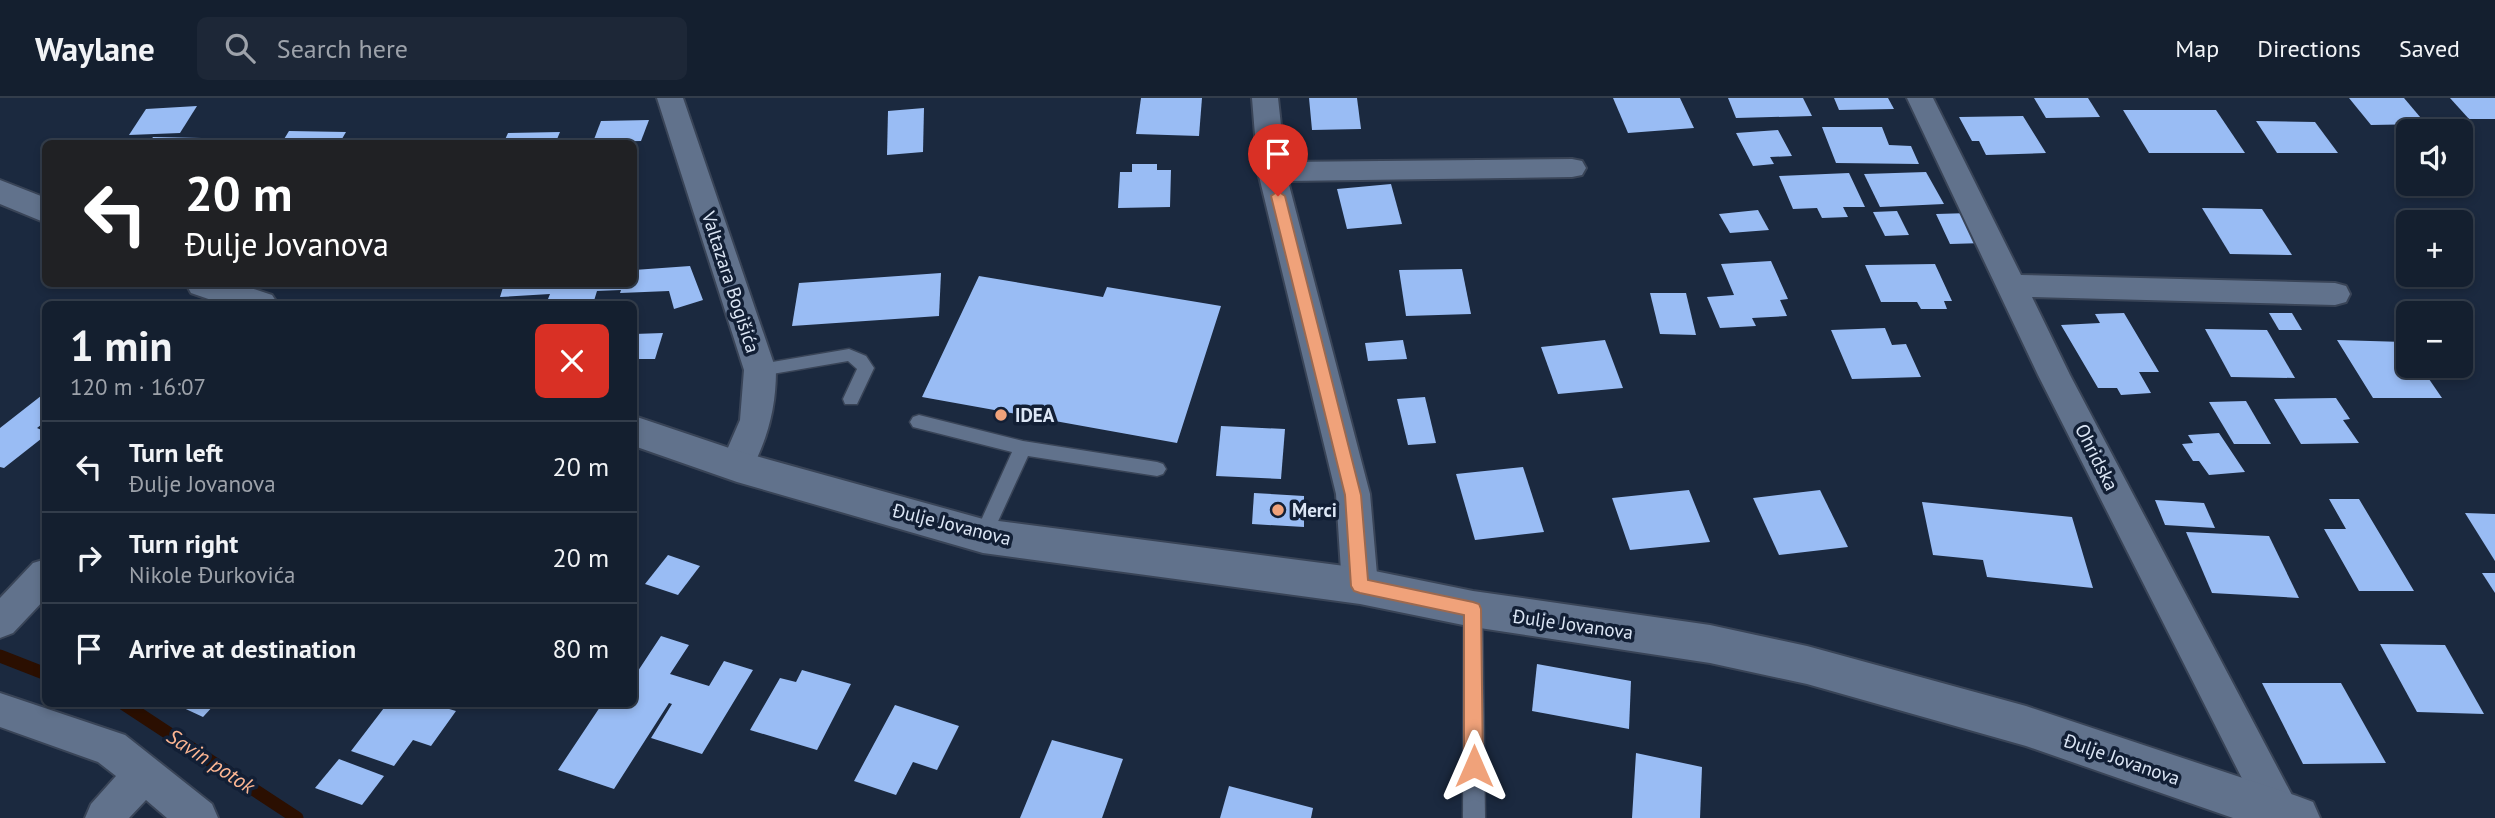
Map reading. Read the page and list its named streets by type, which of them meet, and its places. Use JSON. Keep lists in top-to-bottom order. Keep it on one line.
{"streets":{"street":["Valtazara Bogišića","Ohridska","Đulje Jovanova"]},"crossings":[["Valtazara Bogišića","Đulje Jovanova"],["Ohridska","Đulje Jovanova"]],"water":["Savin potok"],"places":["IDEA","Merci"],"page":{"header":"Waylane","search":"Search here","nav":["Map","Directions","Saved"],"map_buttons":["+","−"],"turn":["20 m","Đulje Jovanova"],"heading":["1 min","120 m · 16:07"],"list":[{"name":"Turn left","note":"Đulje Jovanova","value":"20 m"},{"name":"Turn right","note":"Nikole Đurkovića","value":"20 m"},{"name":"Arrive at destination","value":"80 m"}]}}
